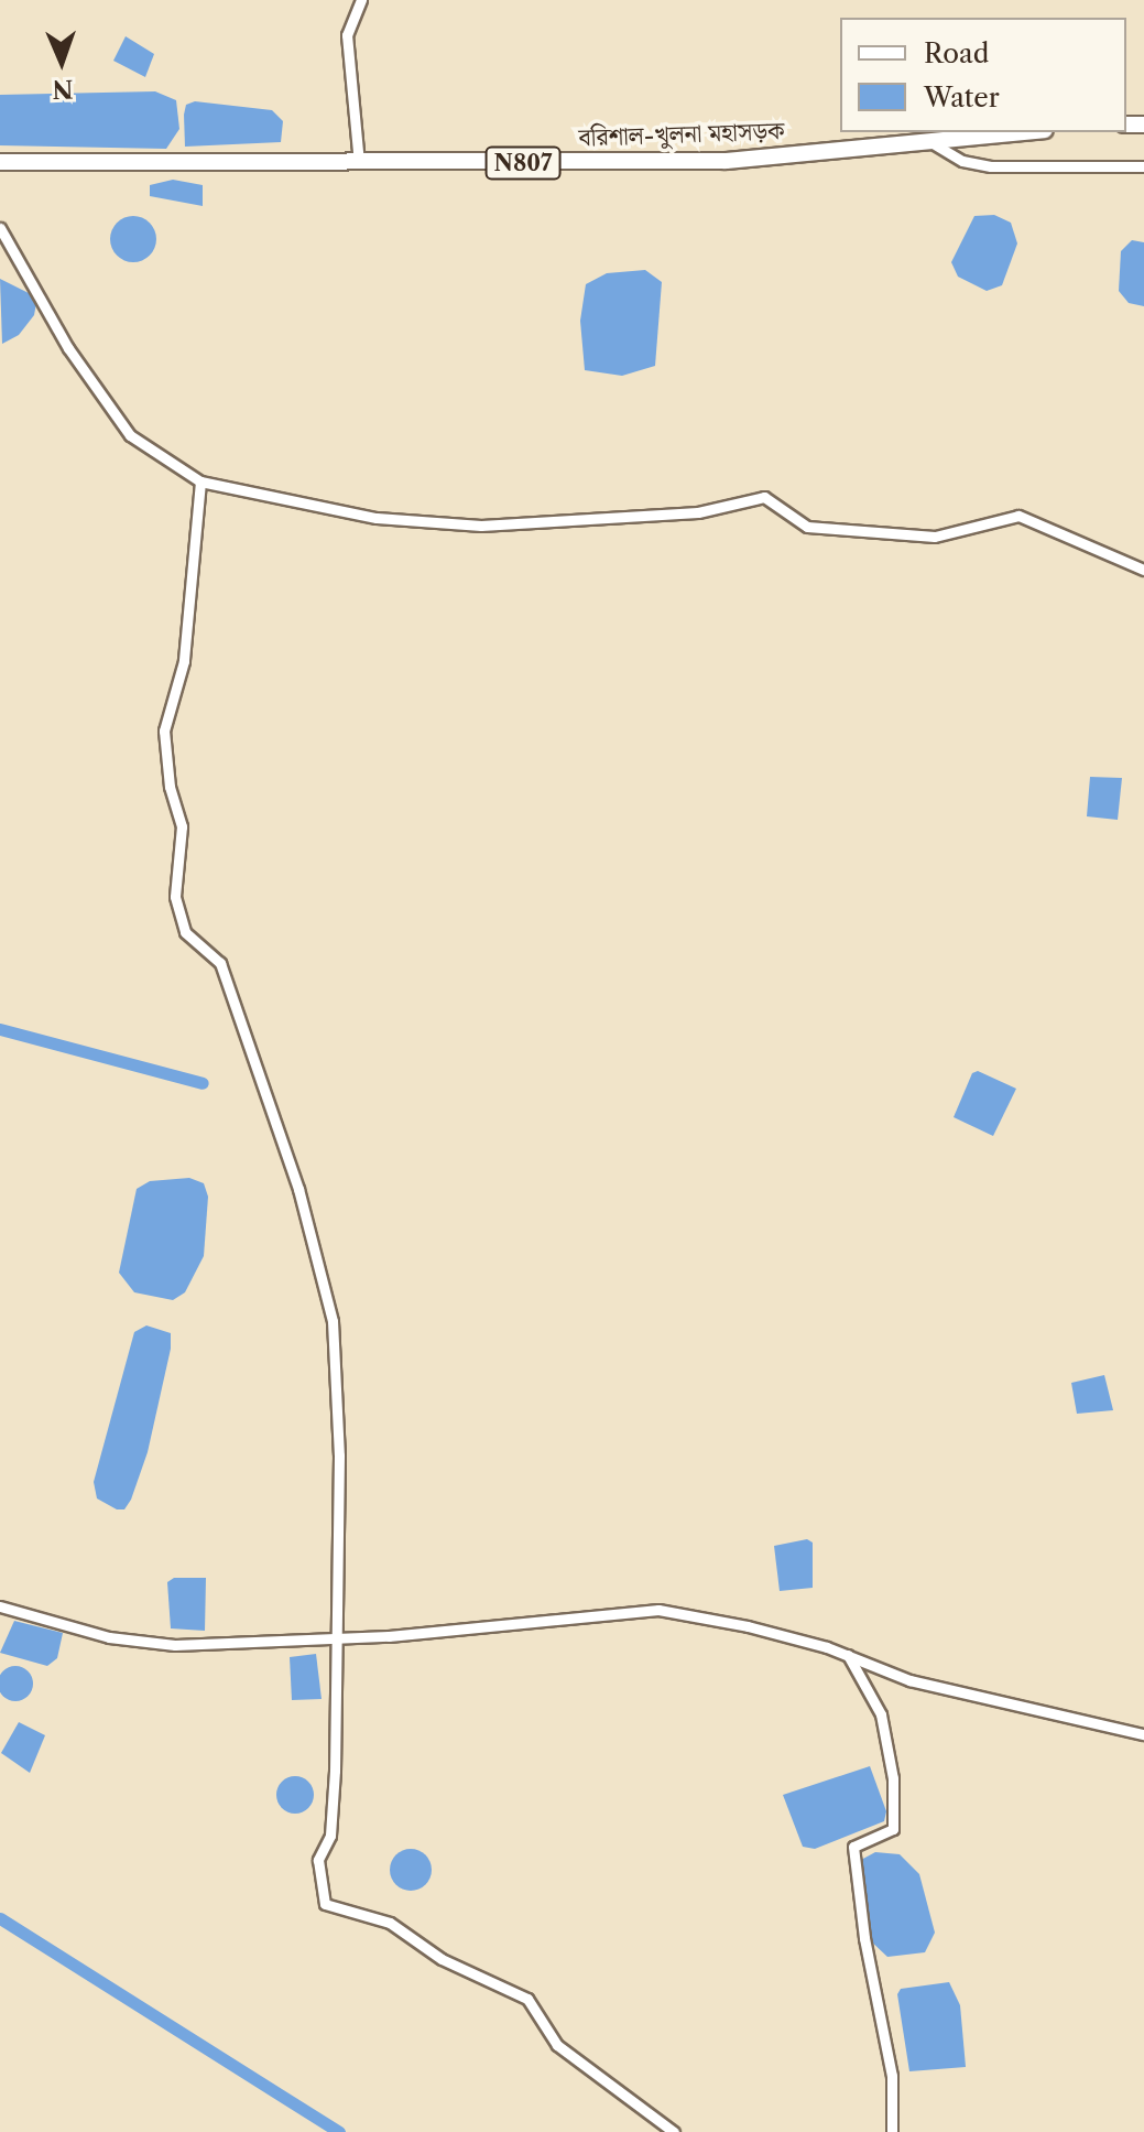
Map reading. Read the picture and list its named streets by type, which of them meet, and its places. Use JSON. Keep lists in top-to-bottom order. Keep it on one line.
{"streets":{"highway":["বরিশাল-খুলনা মহাসড়ক","N807"]},"legend":["Road","Water"],"north":"bottom"}
